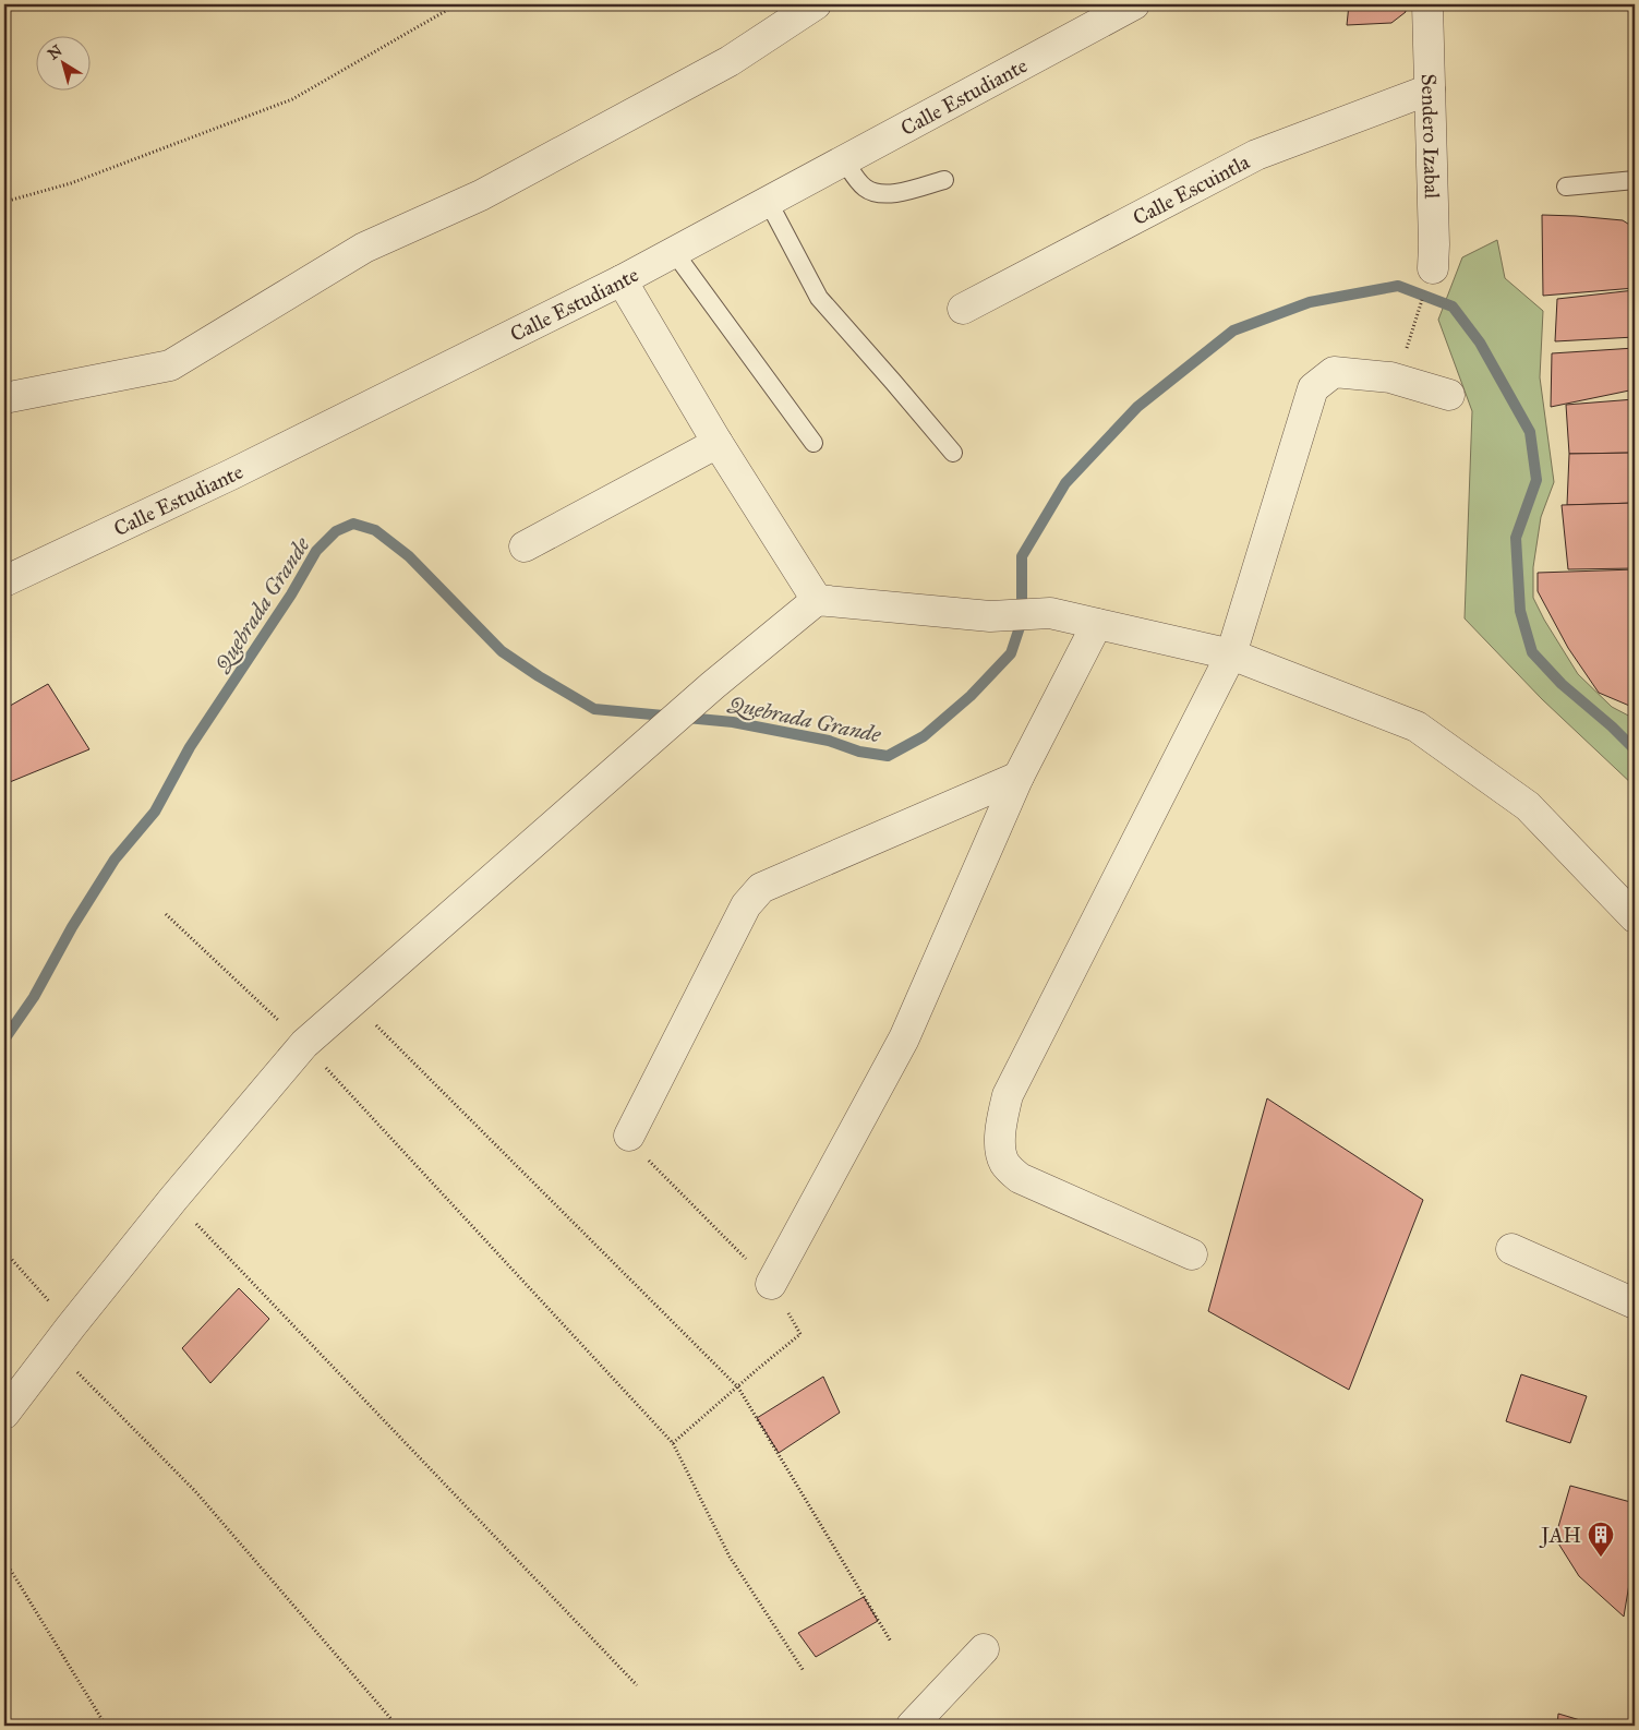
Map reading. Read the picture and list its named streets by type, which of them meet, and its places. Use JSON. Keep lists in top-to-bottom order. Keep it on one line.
{"streets":{"street":["Calle Estudiante","Sendero Izabal","Calle Escuintla"]},"crossings":[["Sendero Izabal","Calle Escuintla"]],"water":["Quebrada Grande"],"places":{"building":["JAH"]},"north":"top left"}
